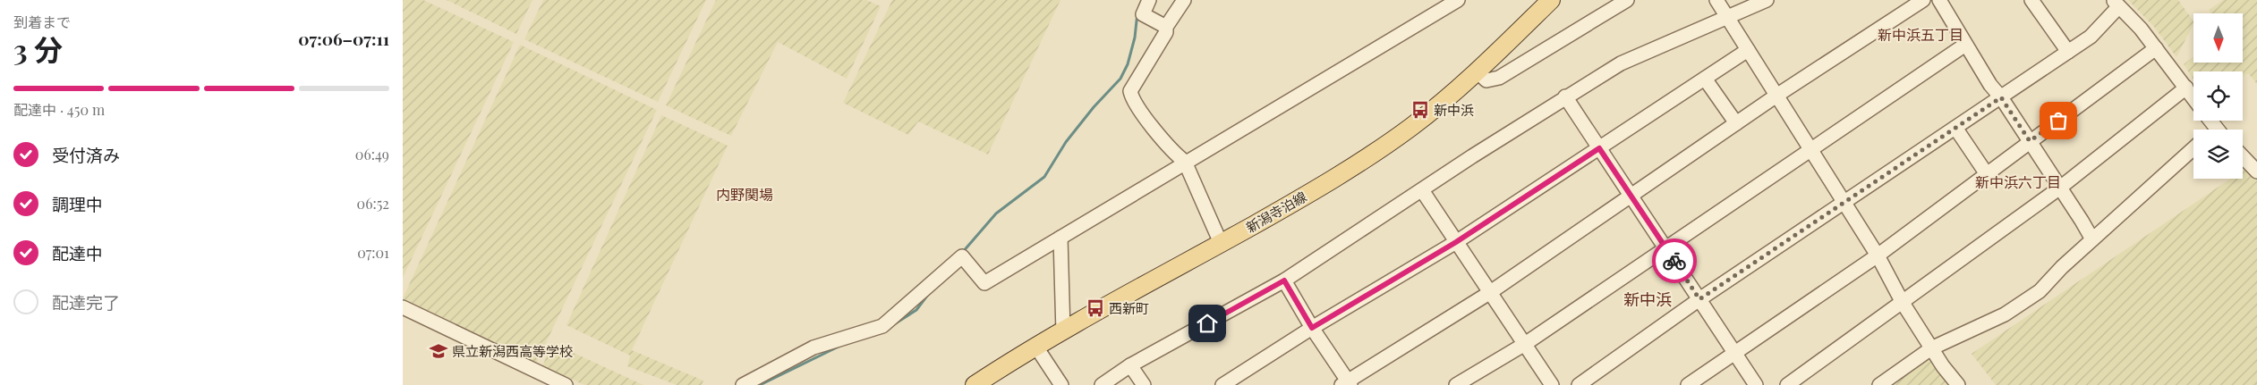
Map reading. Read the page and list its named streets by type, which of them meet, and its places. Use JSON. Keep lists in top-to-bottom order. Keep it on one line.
{"streets":{"main road":["新潟寺泊線"]},"districts":["新中浜五丁目","新中浜六丁目","内野関場","新中浜"],"places":{"bus stop":["新中浜","西新町"],"school or university":["県立新潟西高等学校"]},"north":"bottom","page":{"heading":["3 分","到着まで","07:06–07:11"],"bar":"配達中 · 450 m","list":[["受付済み","06:49"],["調理中","06:52"],["配達中","07:01"],"配達完了"]}}
